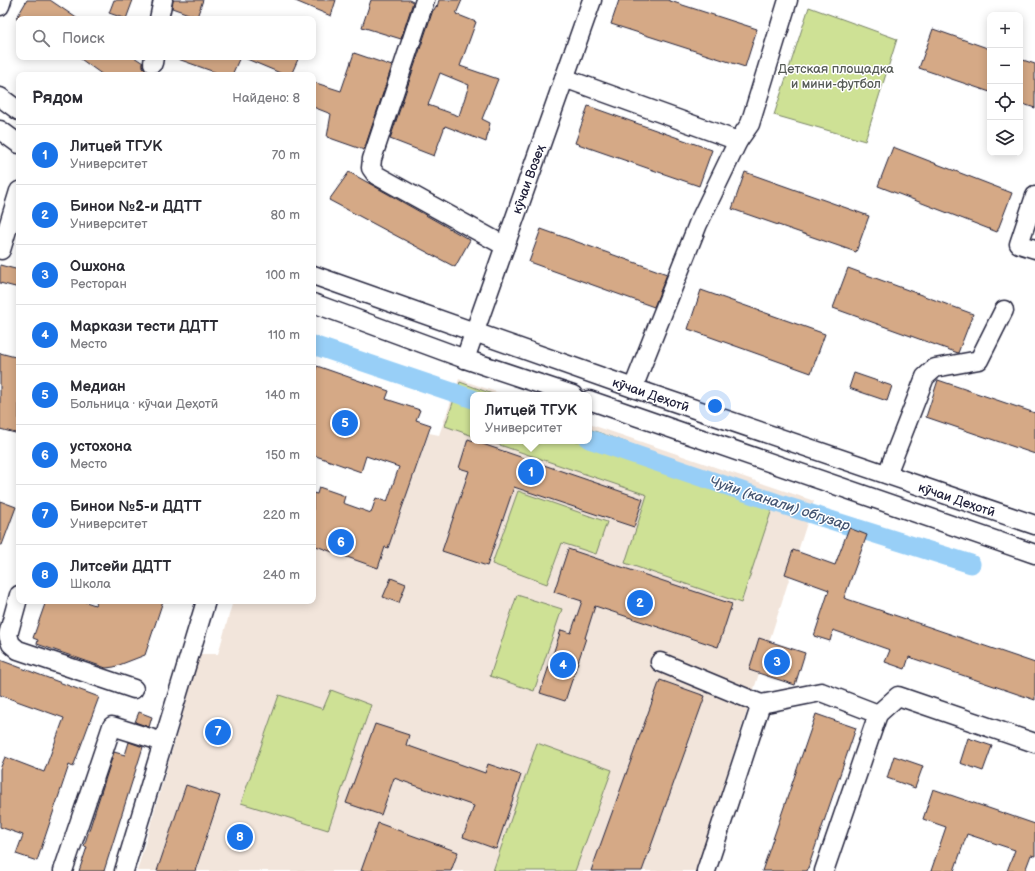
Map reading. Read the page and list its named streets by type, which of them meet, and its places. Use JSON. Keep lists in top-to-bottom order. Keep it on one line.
{"streets":{"street":["кӯчаи Возеҳ","кӯчаи Деҳотӣ"]},"crossings":[["кӯчаи Возеҳ","кӯчаи Деҳотӣ"]],"water":["Чуйи (канали) обгузар"],"parks":["Детская площадка и мини-футбол"],"page":{"map_buttons":["+","−"],"search":"Поиск","heading":["Рядом","Найдено: 8"],"list":[{"mark":"1","name":"Литцей ТГУК","note":"Университет","value":"70 m"},{"mark":"2","name":"Бинои №2-и ДДТТ","note":"Университет","value":"80 m"},{"mark":"3","name":"Ошхона","note":"Ресторан","value":"100 m"},{"mark":"4","name":"Маркази тести ДДТТ","note":"Место","value":"110 m"},{"mark":"5","name":"Медиан","note":"Больница · кӯчаи Деҳотӣ","value":"140 m"},{"mark":"6","name":"устохона","note":"Место","value":"150 m"},{"mark":"7","name":"Бинои №5-и ДДТТ","note":"Университет","value":"220 m"},{"mark":"8","name":"Литсейи ДДТТ","note":"Школа","value":"240 m"}],"popup":["Литцей ТГУК","Университет"],"pins":["5","1","6","2","3","4","7","8"]}}
